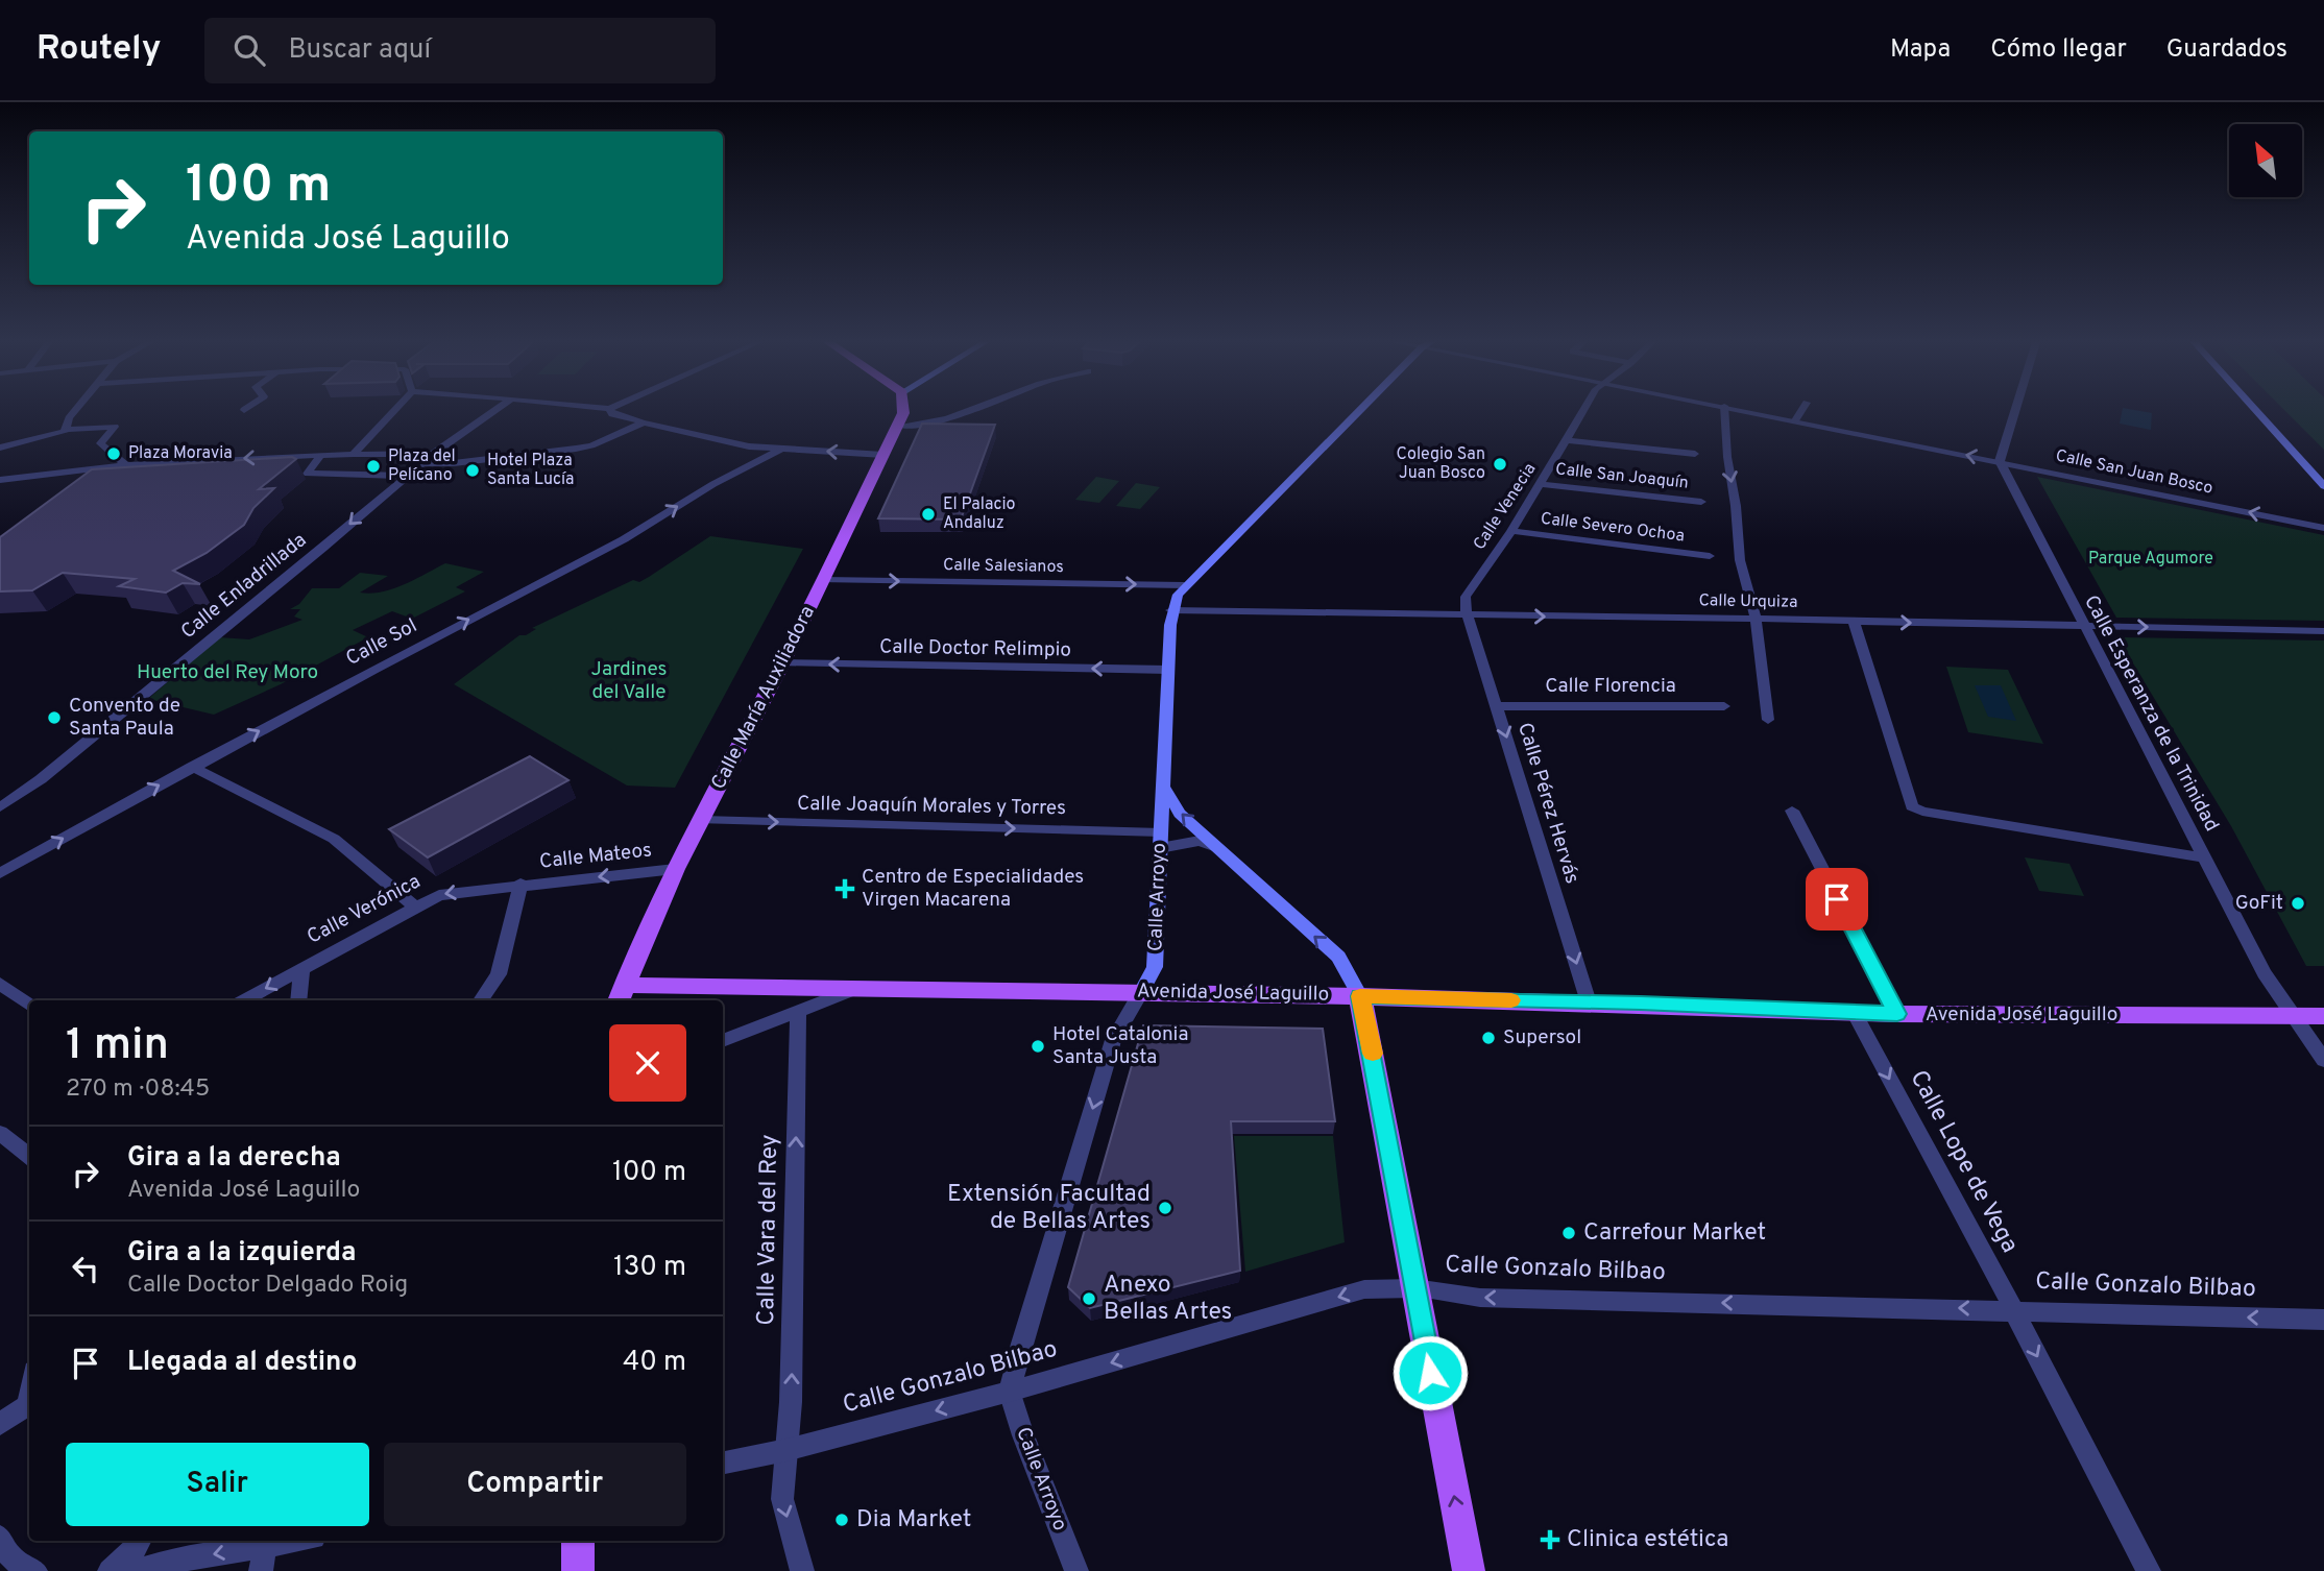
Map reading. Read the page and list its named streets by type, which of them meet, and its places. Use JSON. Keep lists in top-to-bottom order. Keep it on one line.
{"streets":{"main road":["Calle María Auxiliadora","Calle Arroyo","Avenida José Laguillo"],"street":["Calle San Juan Bosco","Calle San Joaquín","Calle Venecia","Calle Severo Ochoa","Calle Salesianos","Calle Enladrillada","Calle Urquiza","Calle Sol","Calle Doctor Relimpio","Calle Florencia","Calle Esperanza de la Trinidad","Calle Pérez Hervás","Calle Joaquín Morales y Torres","Calle Mateos","Calle Verónica","Calle Lope de Vega","Calle Vara del Rey","Calle Gonzalo Bilbao"]},"crossings":[["Calle San Juan Bosco","Calle Esperanza de la Trinidad"],["Calle San Joaquín","Calle Venecia"],["Calle Venecia","Calle Severo Ochoa"],["Calle Venecia","Calle Urquiza"],["Calle Venecia","Calle Pérez Hervás"],["Calle Salesianos","Calle María Auxiliadora"],["Calle Salesianos","Calle Arroyo"],["Calle Urquiza","Calle Esperanza de la Trinidad"],["Calle Urquiza","Calle Pérez Hervás"],["Calle Urquiza","Calle Arroyo"],["Calle Doctor Relimpio","Calle María Auxiliadora"],["Calle Doctor Relimpio","Calle Arroyo"],["Calle Florencia","Calle Pérez Hervás"],["Calle María Auxiliadora","Calle Joaquín Morales y Torres"],["Calle María Auxiliadora","Calle Mateos"],["Calle María Auxiliadora","Avenida José Laguillo"],["Calle Esperanza de la Trinidad","Avenida José Laguillo"],["Calle Pérez Hervás","Avenida José Laguillo"],["Calle Joaquín Morales y Torres","Calle Arroyo"],["Calle Mateos","Calle Verónica"],["Calle Arroyo","Avenida José Laguillo"],["Calle Arroyo","Calle Gonzalo Bilbao"],["Avenida José Laguillo","Calle Lope de Vega"],["Calle Lope de Vega","Calle Gonzalo Bilbao"],["Calle Vara del Rey","Calle Gonzalo Bilbao"]],"one_way":["Calle San Juan Bosco","Calle Salesianos","Calle Enladrillada","Calle Urquiza","Calle Sol","Calle Doctor Relimpio","Calle Pérez Hervás","Calle Joaquín Morales y Torres","Calle Mateos","Calle Verónica","Calle Lope de Vega","Calle Gonzalo Bilbao"],"parks":["Parque Agumore","Jardines del Valle","Huerto del Rey Moro"],"places":{"other":["Plaza Moravia","Colegio San Juan Bosco","Plaza del Pelícano","Hotel Plaza Santa Lucía","El Palacio Andaluz","Convento de Santa Paula","GoFit","Supersol","Hotel Catalonia Santa Justa","Extensión Facultad de Bellas Artes","Carrefour Market","Anexo Bellas Artes","Dia Market"],"health":["Centro de Especialidades Virgen Macarena","Clinica estética"]},"north":"top left","page":{"header":"Routely","search":"Buscar aquí","nav":["Mapa","Cómo llegar","Guardados"],"turn":["100 m","Avenida José Laguillo"],"heading":["1 min","270 m · 08:45"],"list":[{"name":"Gira a la derecha","note":"Avenida José Laguillo","value":"100 m"},{"name":"Gira a la izquierda","note":"Calle Doctor Delgado Roig","value":"130 m"},{"name":"Llegada al destino","value":"40 m"}],"buttons":["Salir","Compartir"]}}
